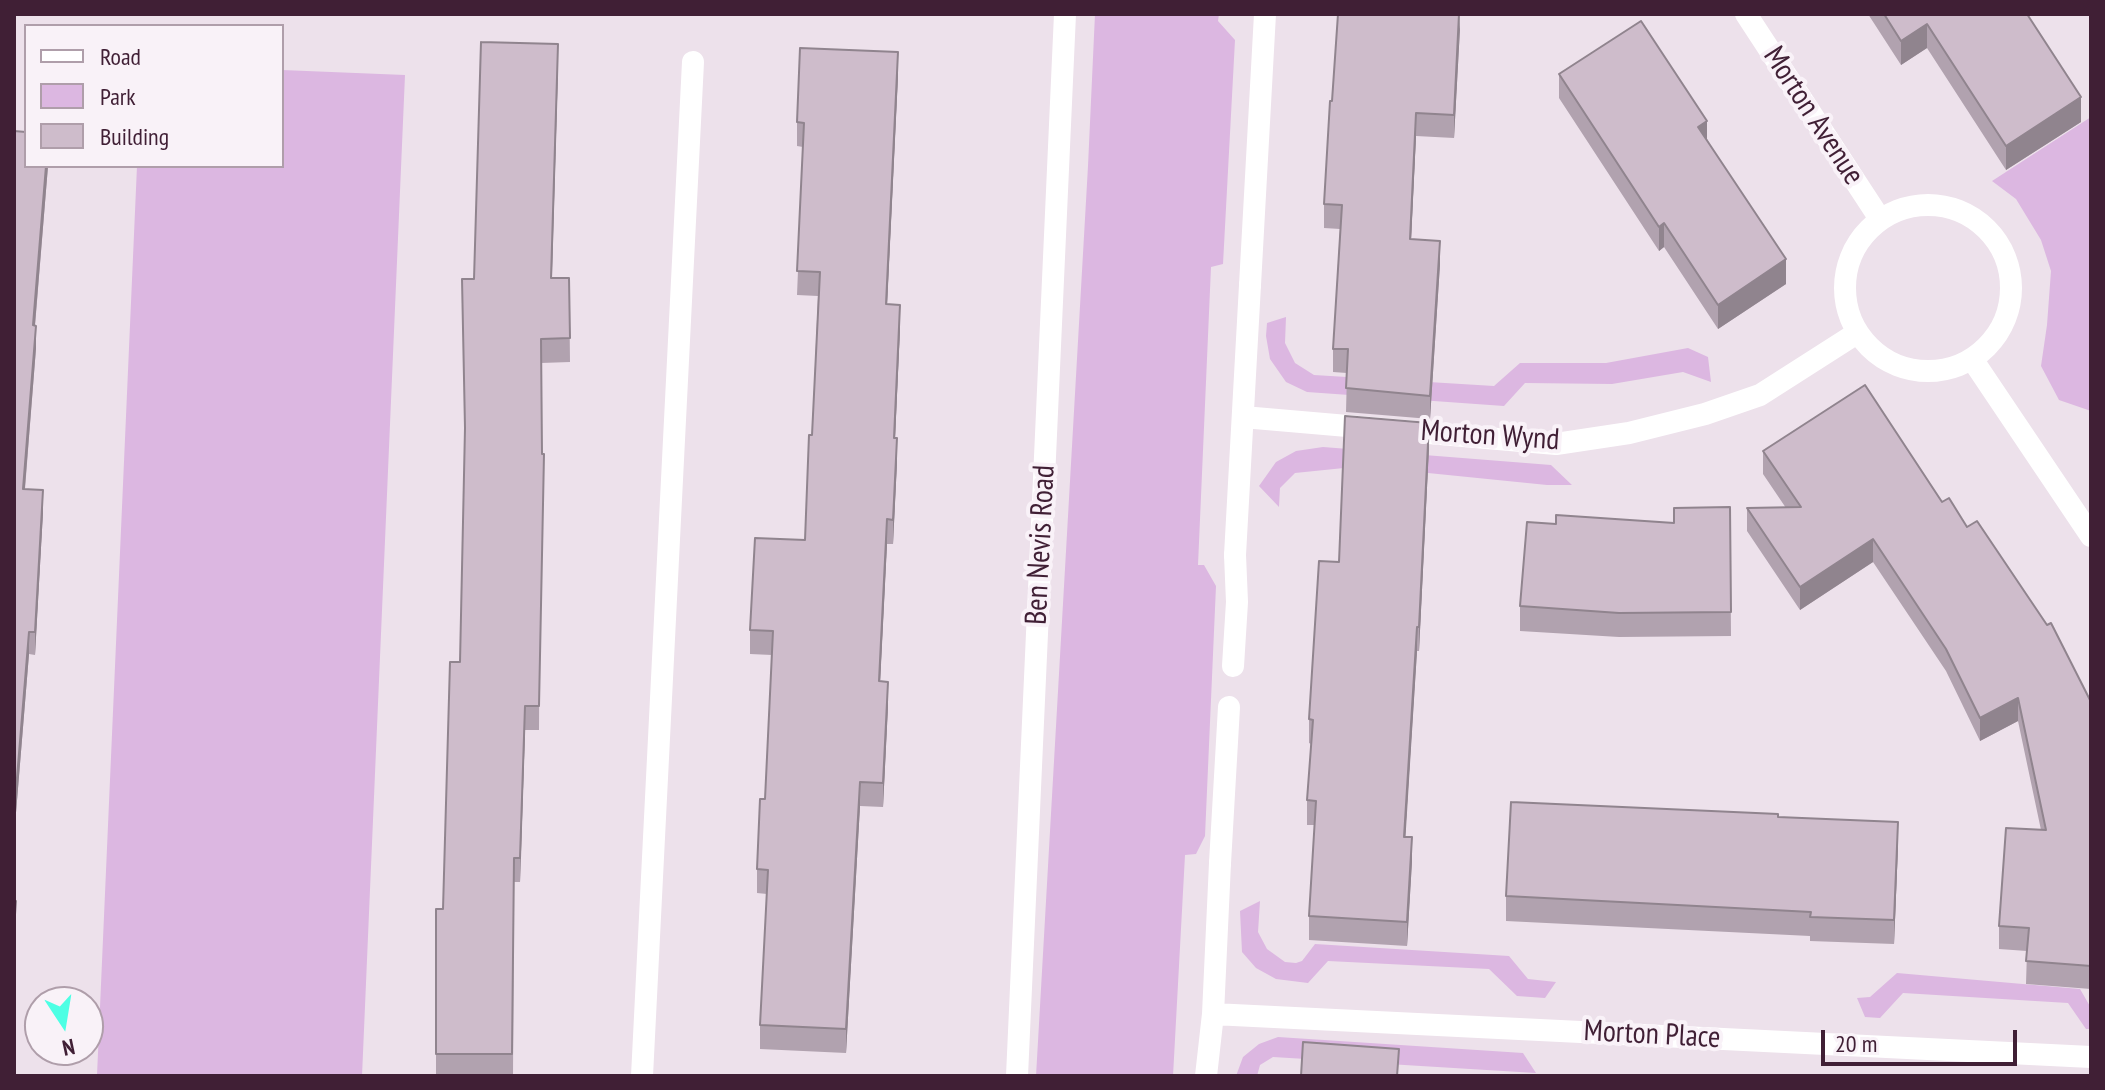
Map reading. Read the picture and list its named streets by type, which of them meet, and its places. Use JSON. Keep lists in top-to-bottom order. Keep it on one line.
{"streets":{"street":["Morton Avenue","Morton Wynd","Ben Nevis Road","Morton Place"]},"crossings":[["Morton Avenue","Morton Wynd"]],"legend":["Road","Park","Building"],"scale_bar":"20 m","north":"bottom"}
